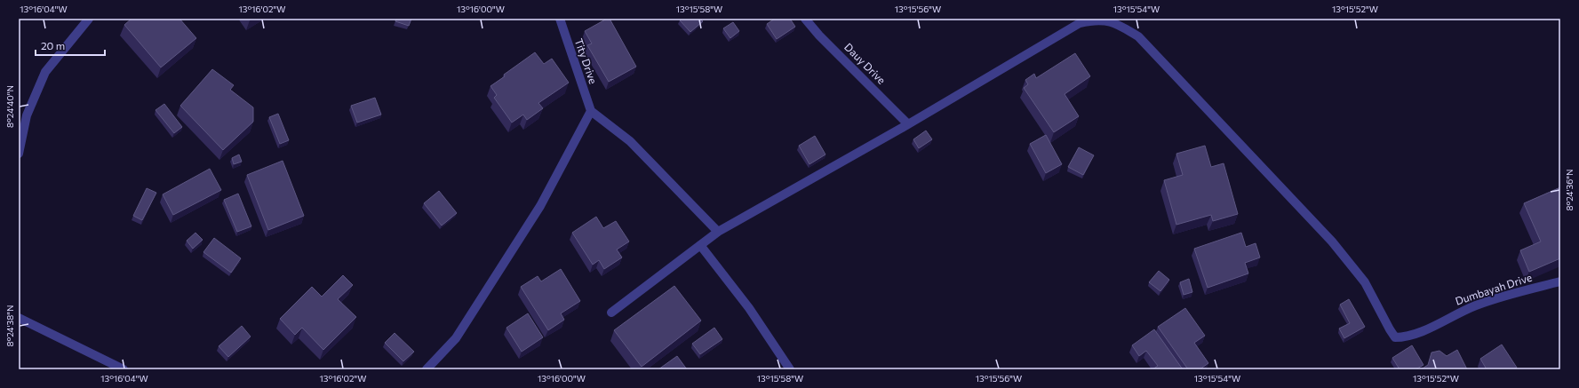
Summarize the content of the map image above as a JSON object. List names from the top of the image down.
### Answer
{
  "streets": {
    "street": ["Tity Drive", "Dauy Drive", "Dumbayah Drive"]
  },
  "crossings": [
    ["Dauy Drive", "Dumbayah Drive"]
  ],
  "scale_bar": "20 m",
  "coordinates": [
    "13°16'04\"W",
    "13°16'02\"W",
    "13°16'00\"W",
    "13°15'58\"W",
    "13°15'56\"W",
    "13°15'54\"W",
    "13°15'52\"W",
    "8°24'40\"N",
    "8°24'36\"N",
    "8°24'38\"N"
  ]
}
